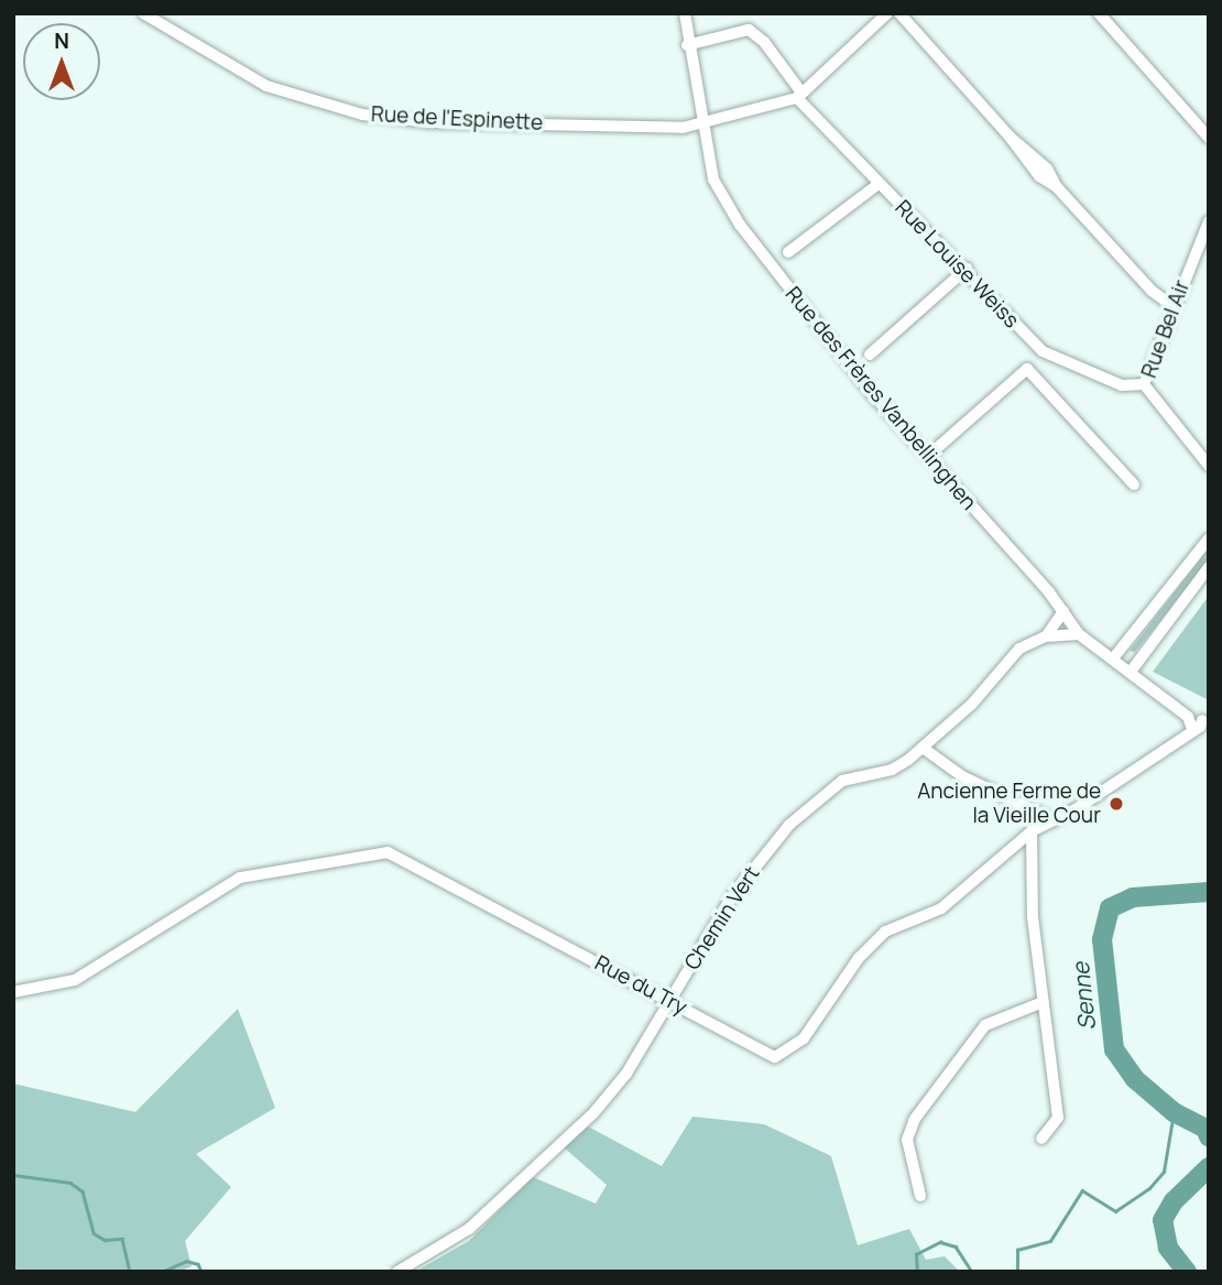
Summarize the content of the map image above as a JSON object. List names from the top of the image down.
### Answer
{
  "streets": {
    "street": [
      "Rue de l'Espinette",
      "Rue Louise Weiss",
      "Rue Bel Air",
      "Rue des Frères Vanbellinghen",
      "Chemin Vert",
      "Rue du Try"
    ]
  },
  "crossings": [
    ["Rue de l'Espinette", "Rue Louise Weiss"],
    ["Rue de l'Espinette", "Rue des Frères Vanbellinghen"],
    ["Rue Louise Weiss", "Rue Bel Air"],
    ["Rue Louise Weiss", "Rue des Frères Vanbellinghen"],
    ["Rue des Frères Vanbellinghen", "Chemin Vert"],
    ["Rue des Frères Vanbellinghen", "Rue du Try"],
    ["Chemin Vert", "Rue du Try"]
  ],
  "water": ["Senne"],
  "places": ["Ancienne Ferme de la Vieille Cour"],
  "north": "top"
}
